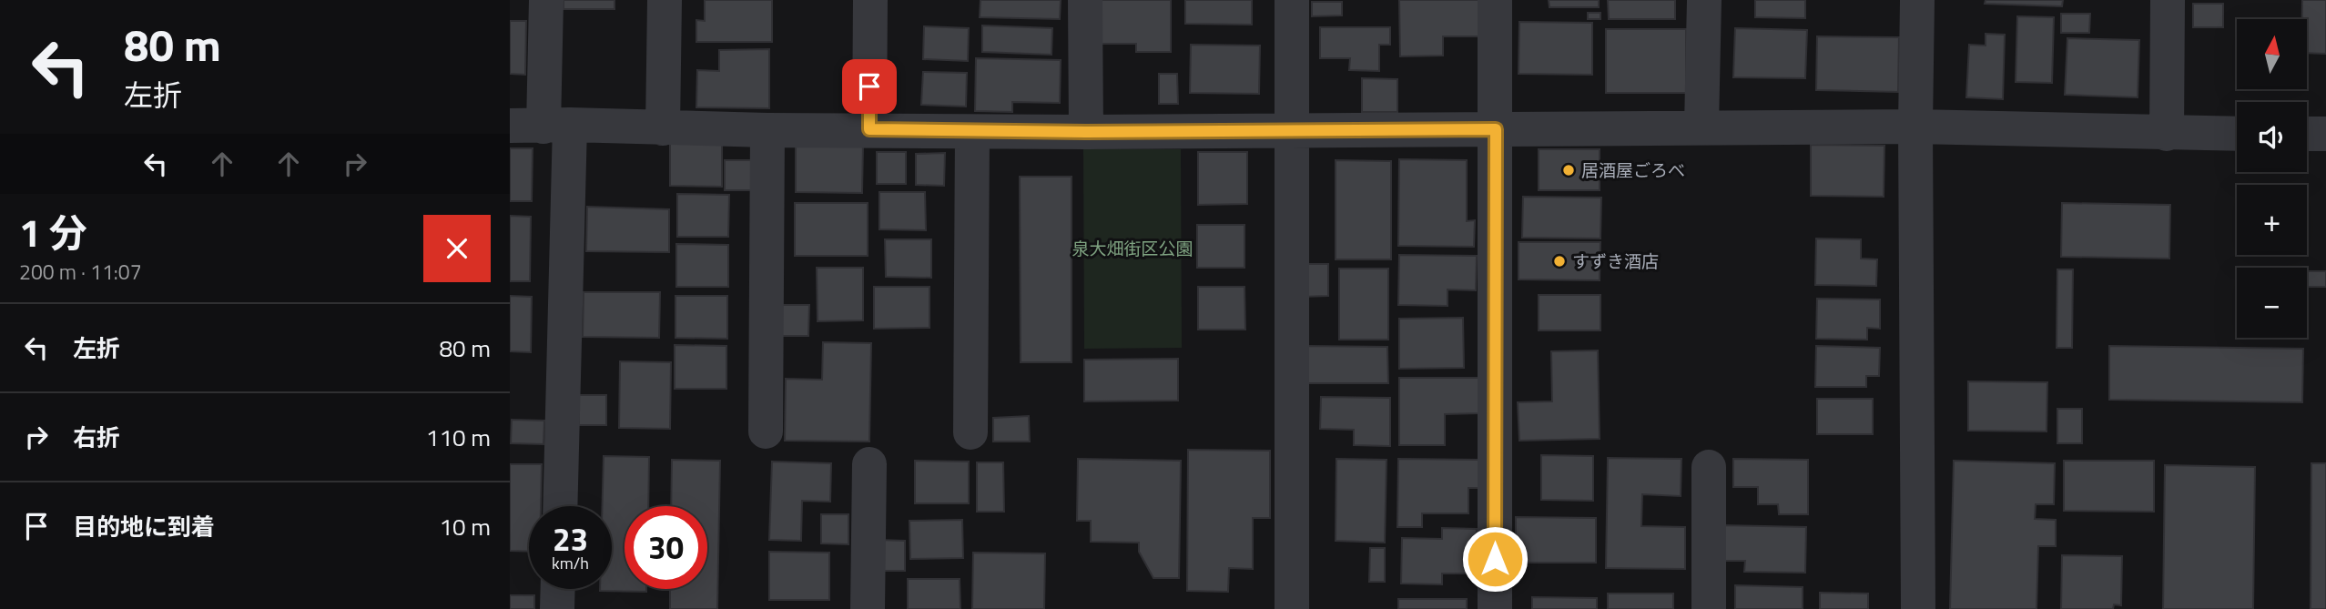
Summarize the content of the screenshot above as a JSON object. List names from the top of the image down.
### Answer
{
  "parks": ["泉大畑街区公園"],
  "places": ["居酒屋ごろべ", "すずき酒店"],
  "north": "top",
  "page": {
    "turn": ["80 m", "左折"],
    "map_buttons": ["+", "−"],
    "heading": ["1 分", "200 m · 11:07"],
    "list": [
      {
        "name": "左折",
        "value": "80 m"
      },
      {
        "name": "右折",
        "value": "110 m"
      },
      {
        "name": "目的地に到着",
        "value": "10 m"
      }
    ],
    "speed": "23 km/h",
    "limit": "30"
  }
}
